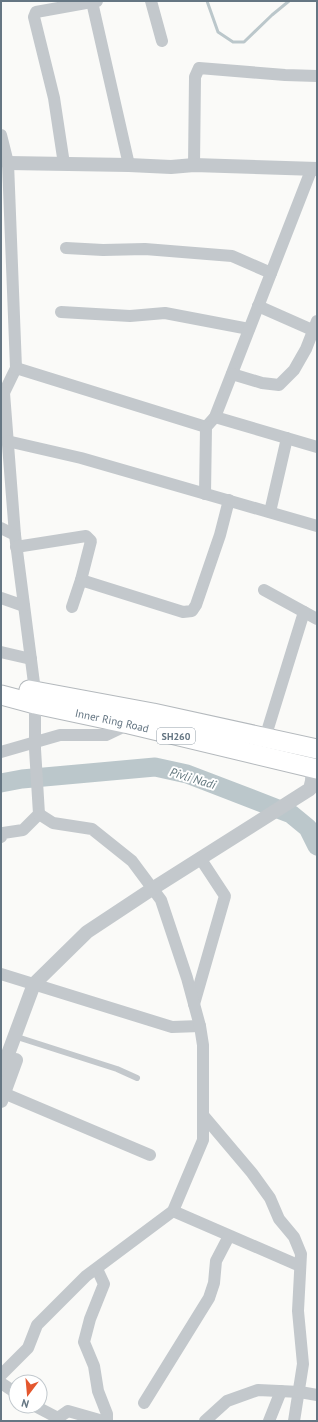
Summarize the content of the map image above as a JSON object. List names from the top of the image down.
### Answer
{
  "streets": {
    "highway": ["Inner Ring Road", "SH260"]
  },
  "water": ["Pivli Nadi"],
  "north": "bottom"
}
